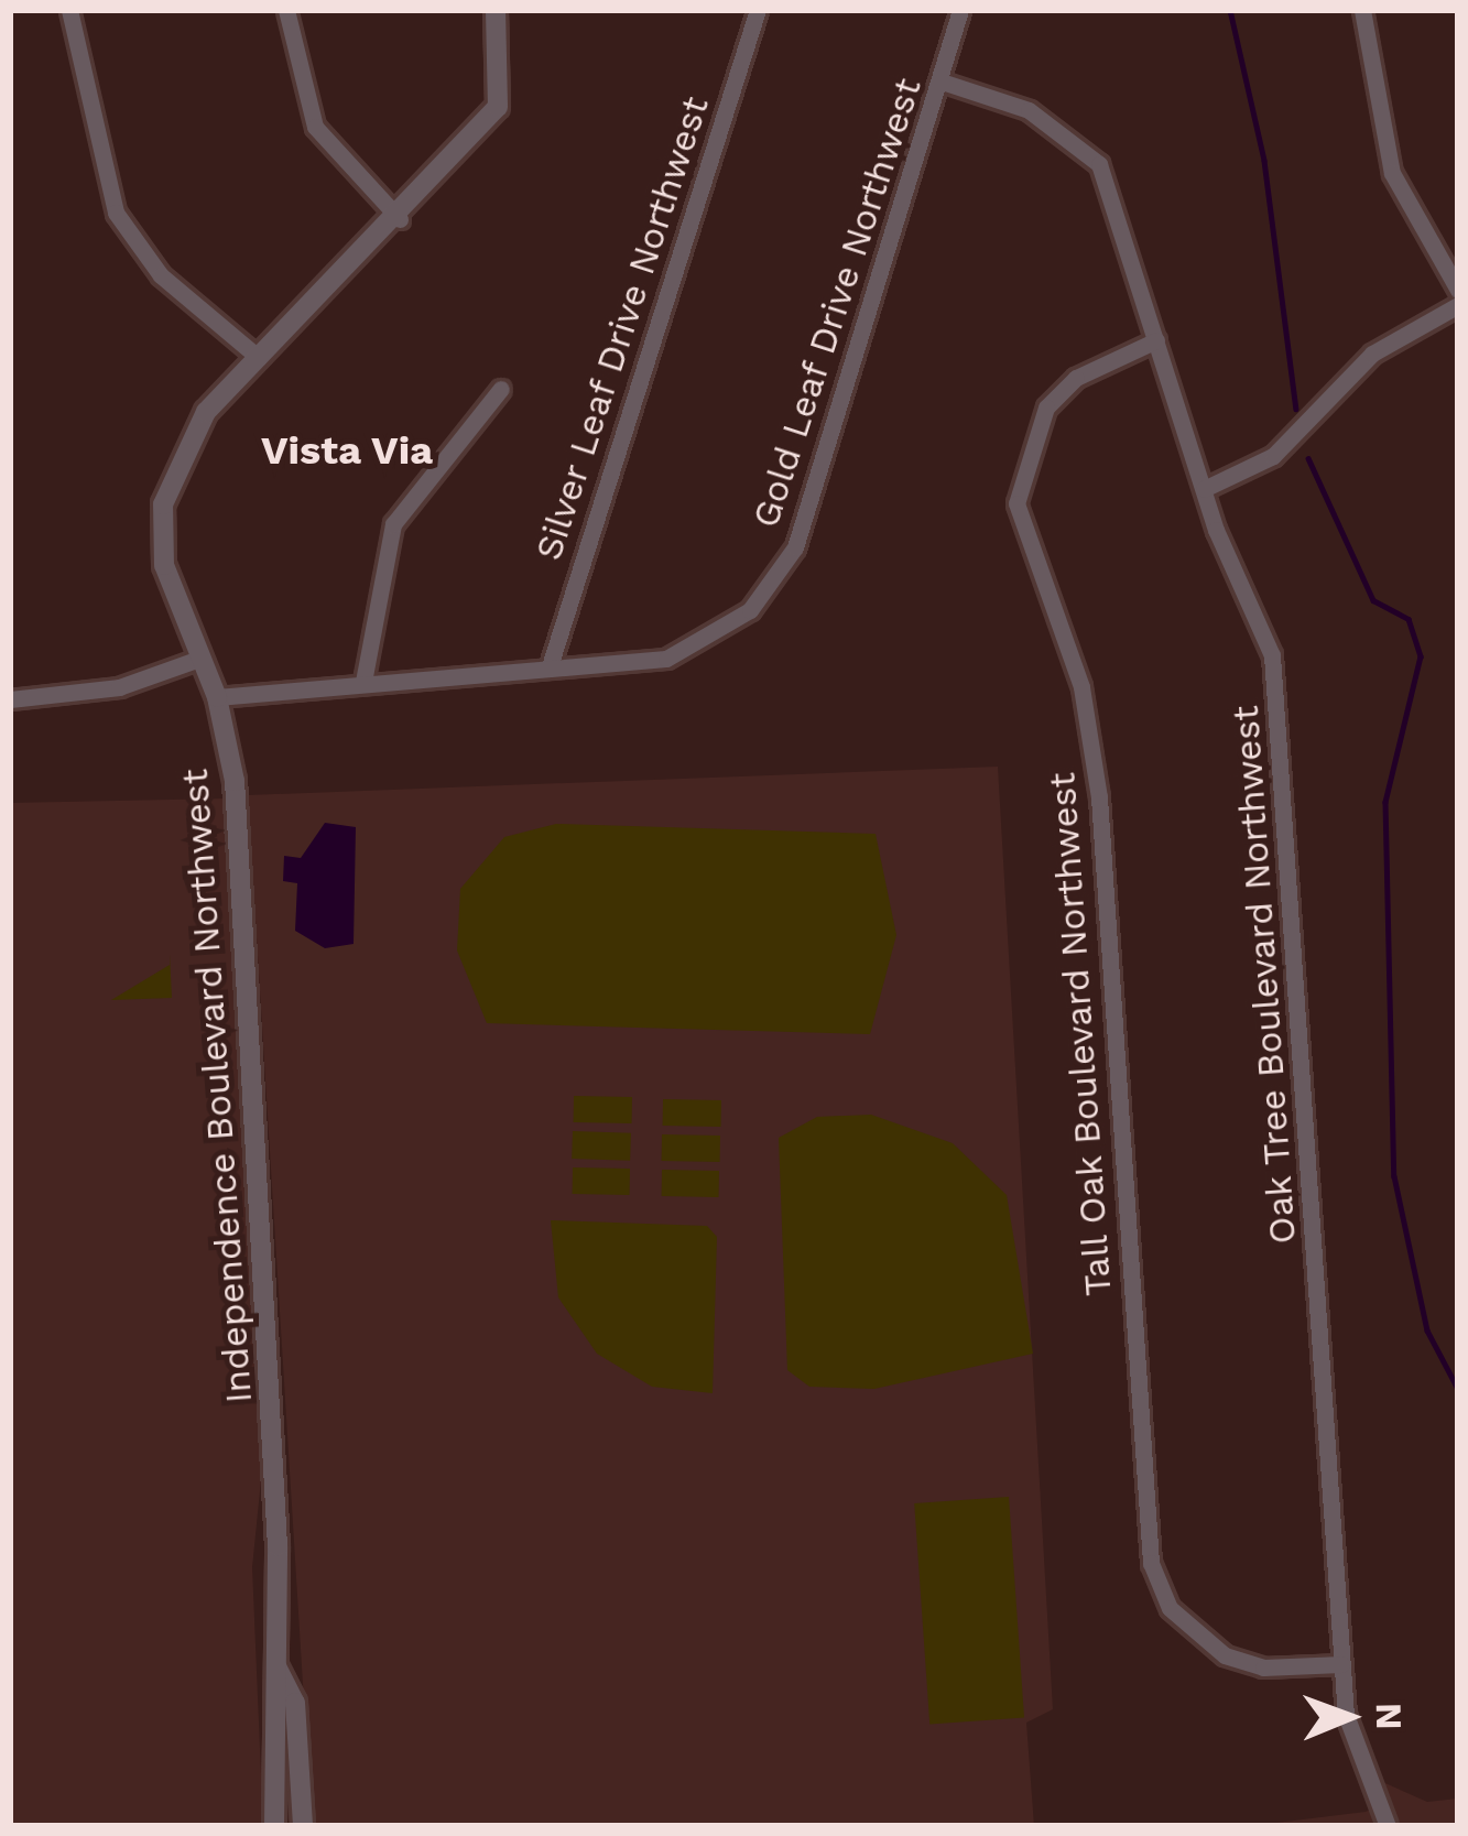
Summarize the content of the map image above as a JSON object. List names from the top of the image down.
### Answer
{
  "streets": {
    "street": [
      "Gold Leaf Drive Northwest",
      "Silver Leaf Drive Northwest",
      "Oak Tree Boulevard Northwest",
      "Tall Oak Boulevard Northwest",
      "Independence Boulevard Northwest"
    ]
  },
  "crossings": [
    ["Gold Leaf Drive Northwest", "Silver Leaf Drive Northwest"],
    ["Gold Leaf Drive Northwest", "Oak Tree Boulevard Northwest"],
    ["Gold Leaf Drive Northwest", "Independence Boulevard Northwest"],
    ["Oak Tree Boulevard Northwest", "Tall Oak Boulevard Northwest"]
  ],
  "districts": ["Vista Via"],
  "north": "right"
}
